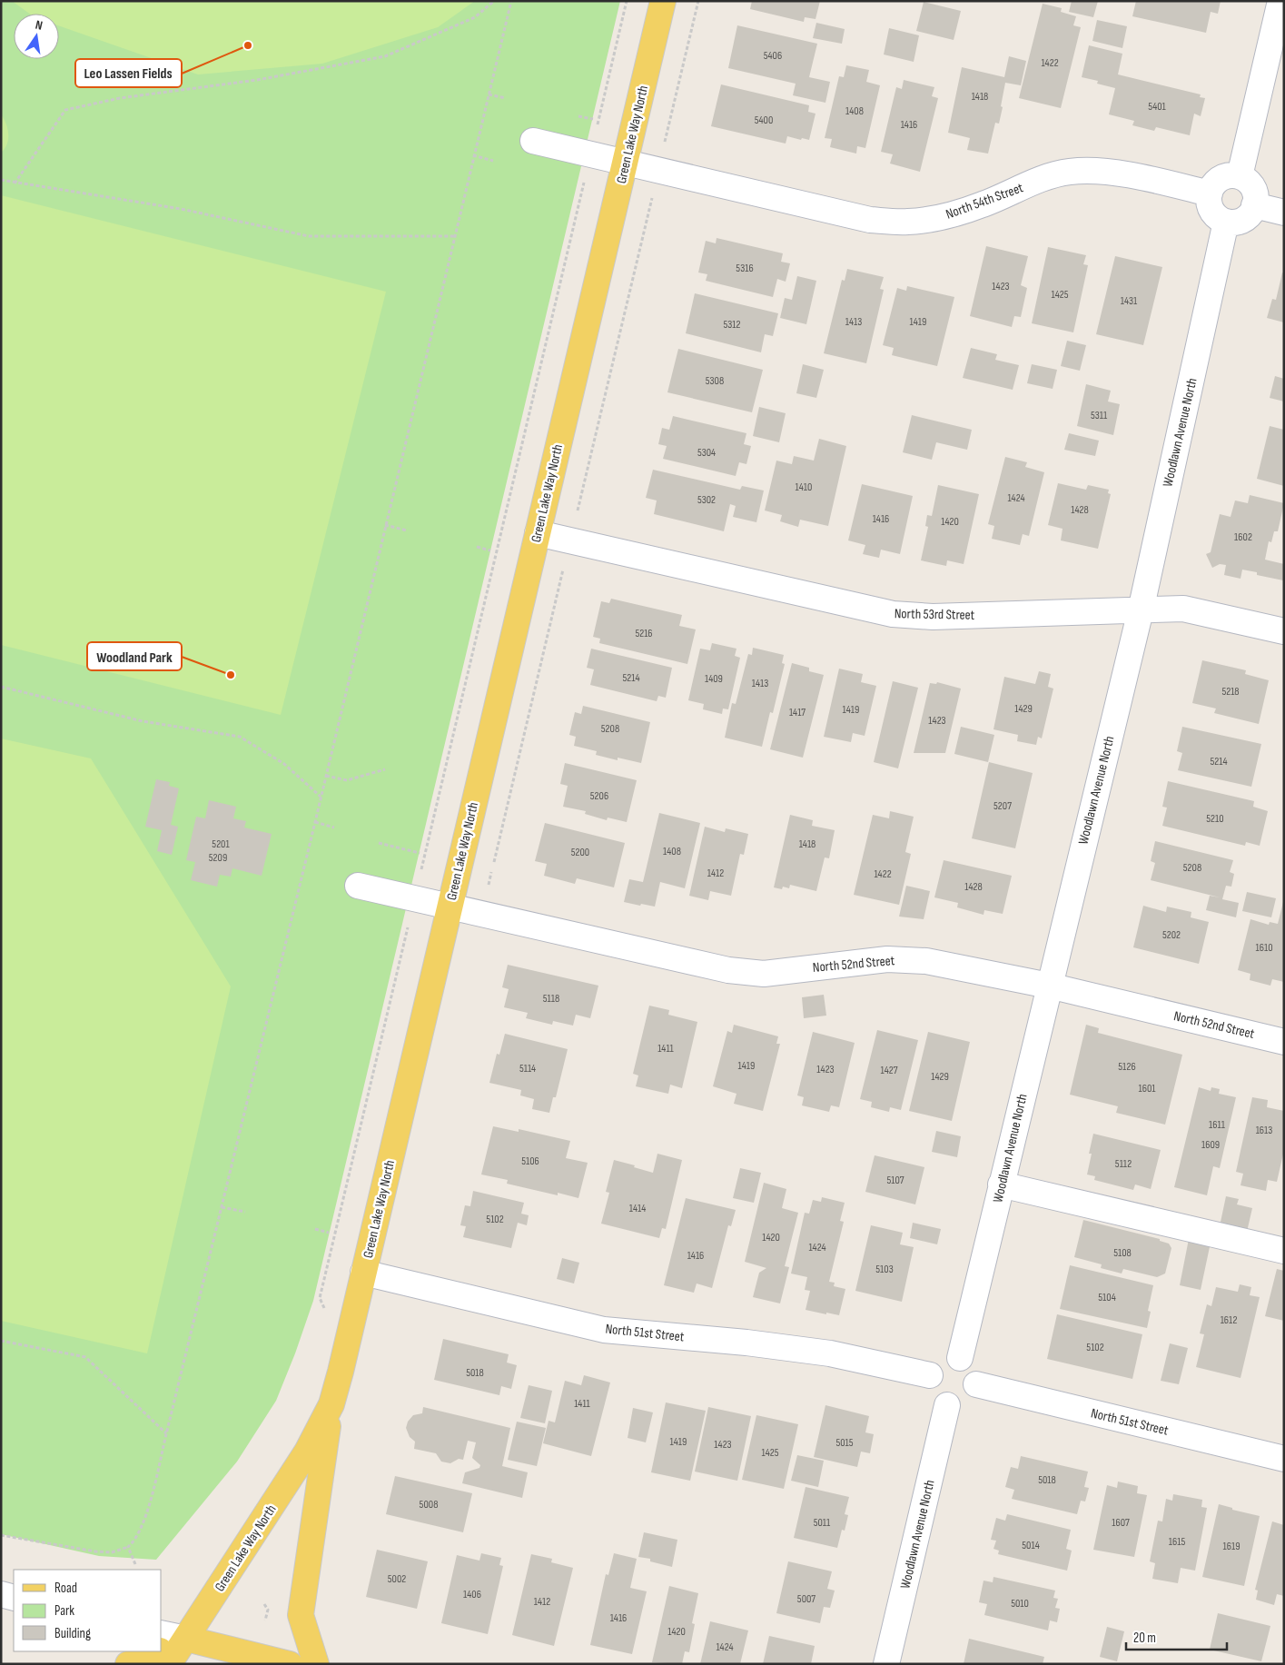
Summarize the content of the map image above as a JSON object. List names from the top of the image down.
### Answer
{
  "streets": {
    "main road": ["Green Lake Way North"],
    "street": [
      "North 54th Street",
      "Woodlawn Avenue North",
      "North 53rd Street",
      "North 52nd Street",
      "North 51st Street"
    ]
  },
  "crossings": [
    ["Green Lake Way North", "North 54th Street"],
    ["Green Lake Way North", "North 53rd Street"],
    ["Green Lake Way North", "North 52nd Street"],
    ["Green Lake Way North", "North 51st Street"],
    ["North 54th Street", "Woodlawn Avenue North"],
    ["Woodlawn Avenue North", "North 53rd Street"],
    ["Woodlawn Avenue North", "North 52nd Street"],
    ["Woodlawn Avenue North", "North 51st Street"]
  ],
  "places": ["Leo Lassen Fields", "Woodland Park"],
  "house_numbers": [
    "5406",
    "1422",
    "1418",
    "5401",
    "1408",
    "5400",
    "1416",
    "5316",
    "1423",
    "1425",
    "1431",
    "1413",
    "1419",
    "5312",
    "5308",
    "5311",
    "5304",
    "1410",
    "1424",
    "5302",
    "1428",
    "1416",
    "1420",
    "1602",
    "5216",
    "5214",
    "1409",
    "1413",
    "5218",
    "1429",
    "1419",
    "1417",
    "1423",
    "5208",
    "5214",
    "5206",
    "5207",
    "5210",
    "5201",
    "1418",
    "1408",
    "5200",
    "5209",
    "5208",
    "1412",
    "1422",
    "1428",
    "5202",
    "1610",
    "5118",
    "1411",
    "1419",
    "5126",
    "5114",
    "1423",
    "1427",
    "1429",
    "1601",
    "1611",
    "1613",
    "1609",
    "5106",
    "5112",
    "5107",
    "1414",
    "5102",
    "1420",
    "1424",
    "5108",
    "1416",
    "5103",
    "5104",
    "1612",
    "5102",
    "5018",
    "1411",
    "1419",
    "5015",
    "1423",
    "1425",
    "5018",
    "5008",
    "5011",
    "1607",
    "1615",
    "5014",
    "1619",
    "5002",
    "1406",
    "5007",
    "1412",
    "5010",
    "1416",
    "1420",
    "1424"
  ],
  "legend": ["Road", "Park", "Building"],
  "scale_bar": "20 m",
  "north": "top"
}
